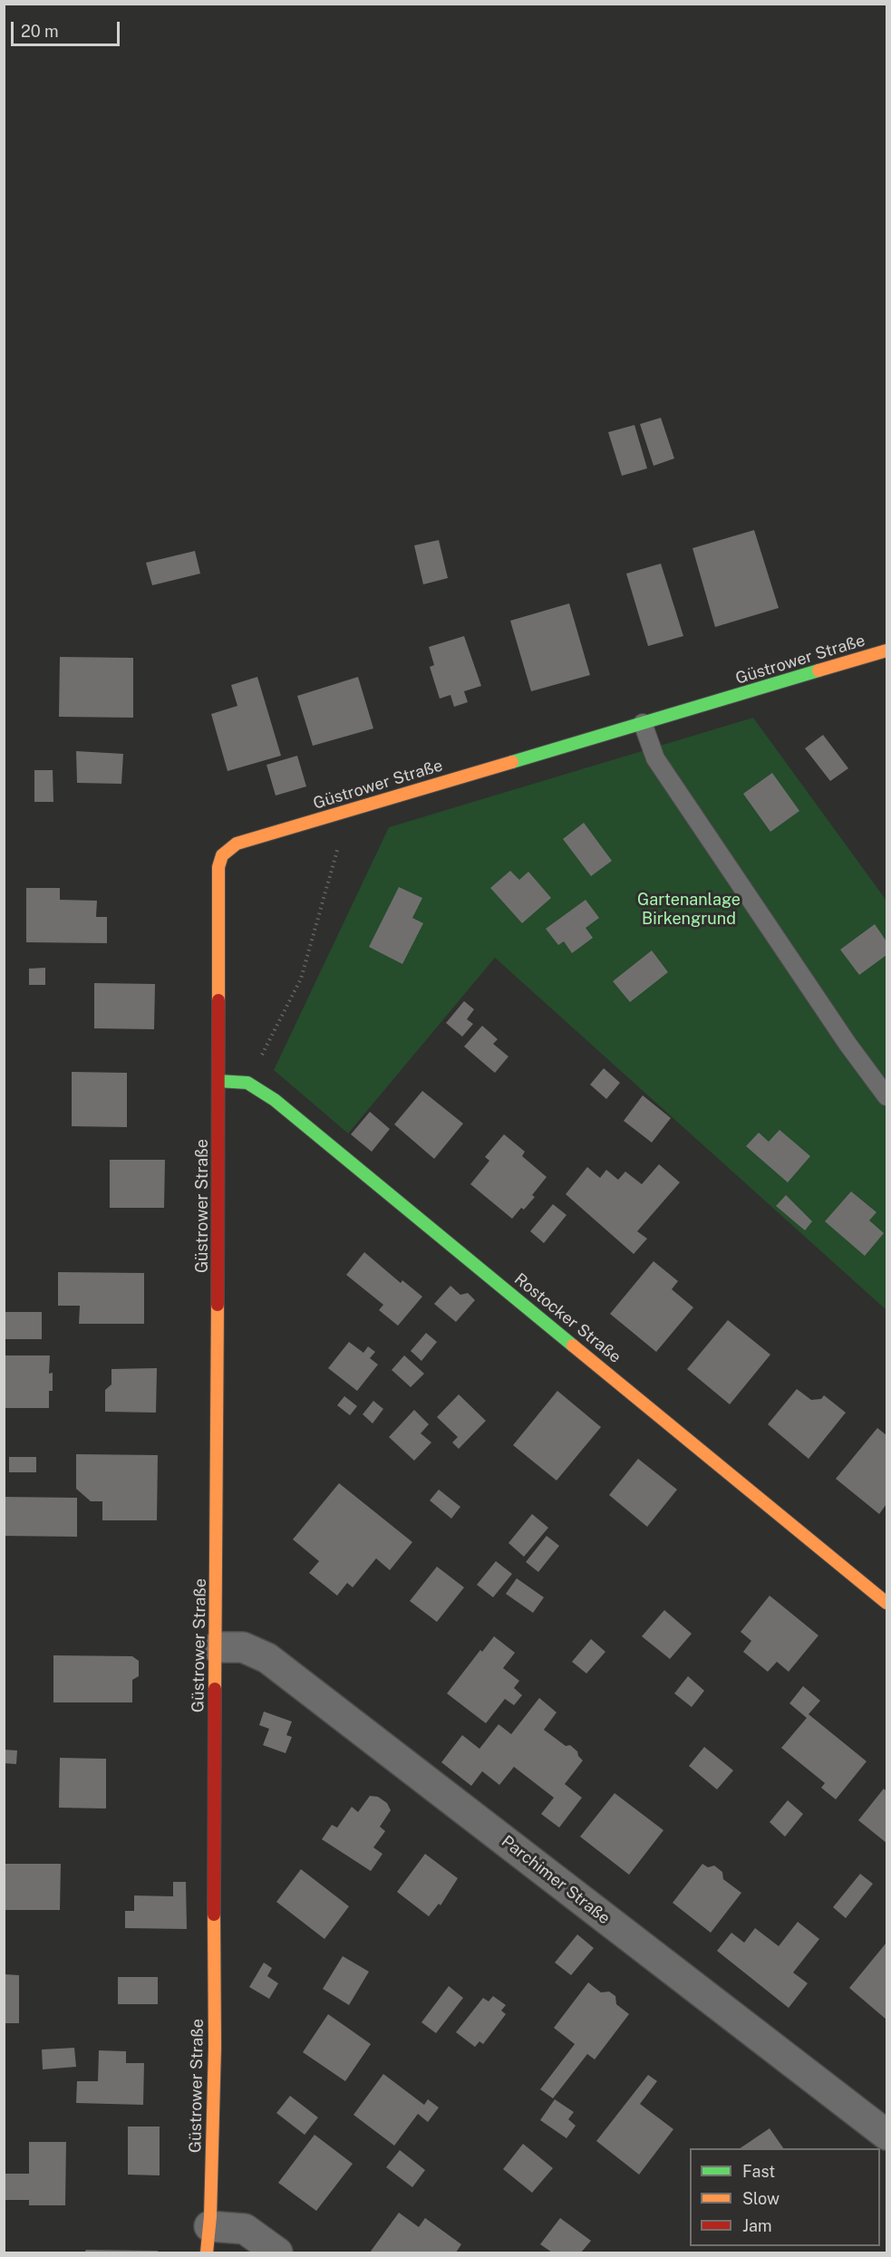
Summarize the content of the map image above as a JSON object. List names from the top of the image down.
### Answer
{
  "streets": {
    "street": ["Güstrower Straße", "Rostocker Straße", "Parchimer Straße"]
  },
  "crossings": [
    ["Güstrower Straße", "Rostocker Straße"],
    ["Güstrower Straße", "Parchimer Straße"]
  ],
  "parks": ["Gartenanlage Birkengrund"],
  "legend": ["Fast", "Slow", "Jam"],
  "scale_bar": "20 m"
}
